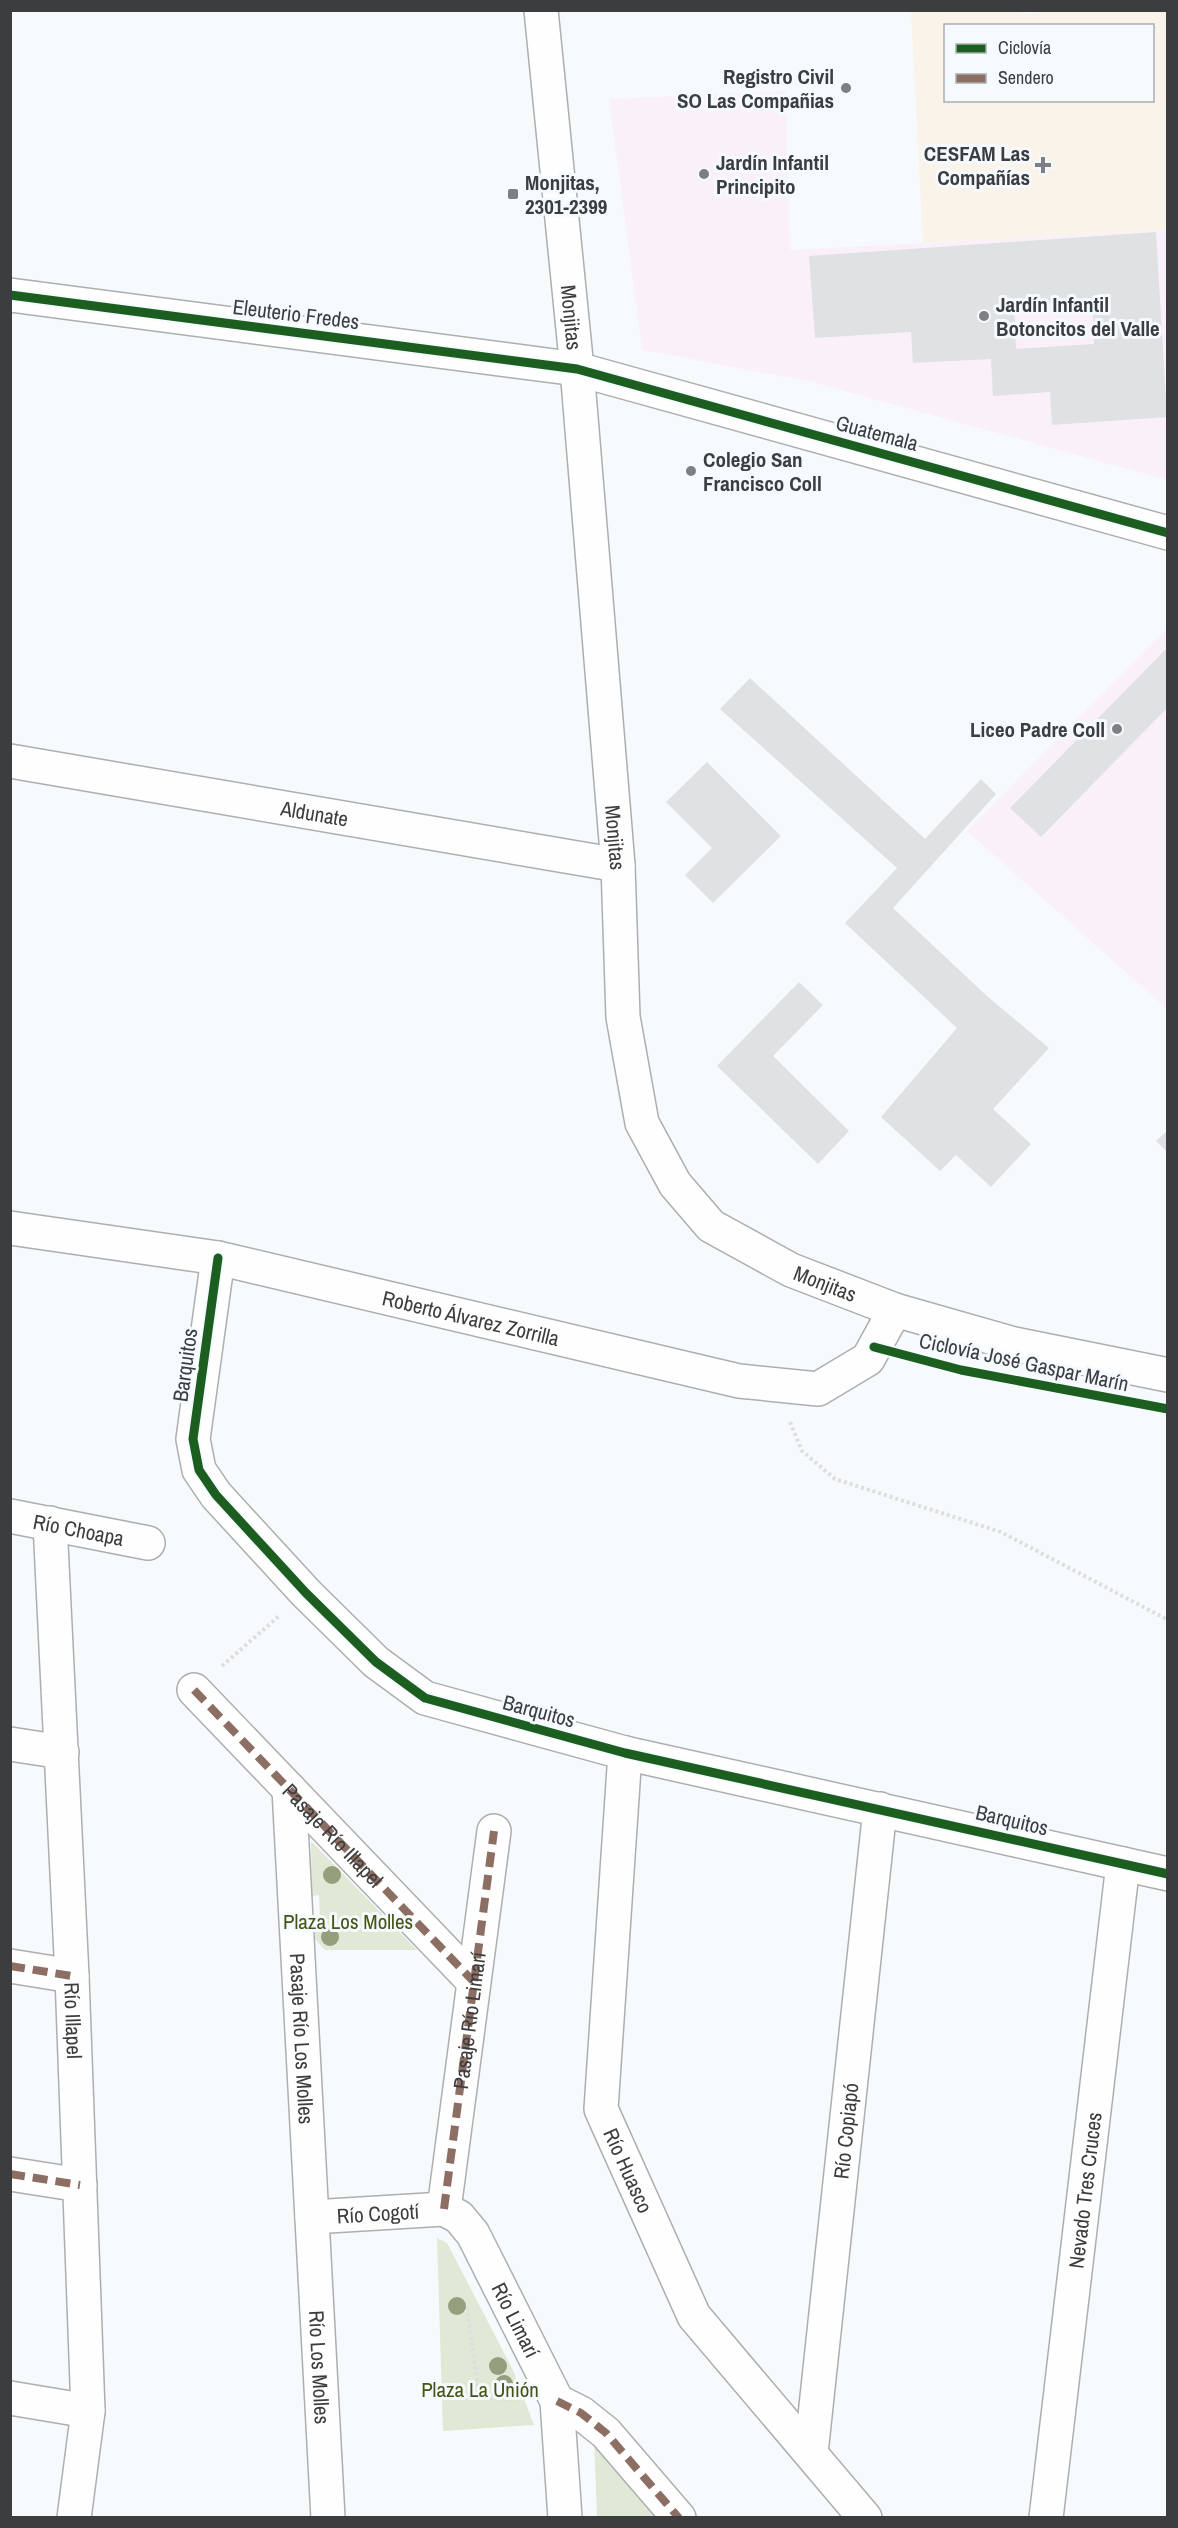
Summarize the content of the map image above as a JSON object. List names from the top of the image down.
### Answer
{
  "streets": {
    "street": [
      "Eleuterio Fredes",
      "Monjitas",
      "Guatemala",
      "Aldunate",
      "Roberto Álvarez Zorrilla",
      "Barquitos",
      "Río Choapa",
      "Pasaje Río Illapel",
      "Río Illapel",
      "Pasaje Río Limarí",
      "Pasaje Río Los Molles",
      "Río Copiapó",
      "Río Huasco",
      "Nevado Tres Cruces",
      "Río Cogotí",
      "Río Limarí",
      "Río Los Molles"
    ],
    "cycle path": ["Ciclovía José Gaspar Marín"]
  },
  "crossings": [
    ["Eleuterio Fredes", "Monjitas"],
    ["Eleuterio Fredes", "Guatemala"],
    ["Monjitas", "Guatemala"],
    ["Monjitas", "Aldunate"],
    ["Monjitas", "Roberto Álvarez Zorrilla"],
    ["Roberto Álvarez Zorrilla", "Barquitos"],
    ["Barquitos", "Río Copiapó"],
    ["Barquitos", "Río Huasco"],
    ["Barquitos", "Nevado Tres Cruces"],
    ["Río Choapa", "Río Illapel"],
    ["Pasaje Río Illapel", "Pasaje Río Limarí"],
    ["Pasaje Río Illapel", "Pasaje Río Los Molles"],
    ["Pasaje Río Limarí", "Río Cogotí"],
    ["Pasaje Río Limarí", "Río Limarí"],
    ["Pasaje Río Los Molles", "Río Cogotí"],
    ["Pasaje Río Los Molles", "Río Los Molles"],
    ["Río Copiapó", "Río Huasco"],
    ["Río Cogotí", "Río Limarí"],
    ["Río Cogotí", "Río Los Molles"]
  ],
  "parks": ["Plaza Los Molles", "Plaza La Unión"],
  "places": {
    "other": [
      "Registro Civil SO Las Compañias",
      "Jardín Infantil Principito",
      "Jardín Infantil Botoncitos del Valle",
      "Colegio San Francisco Coll",
      "Liceo Padre Coll"
    ],
    "health": ["CESFAM Las Compañías"],
    "transit": ["Monjitas, 2301-2399"]
  },
  "legend": ["Ciclovía", "Sendero"]
}
